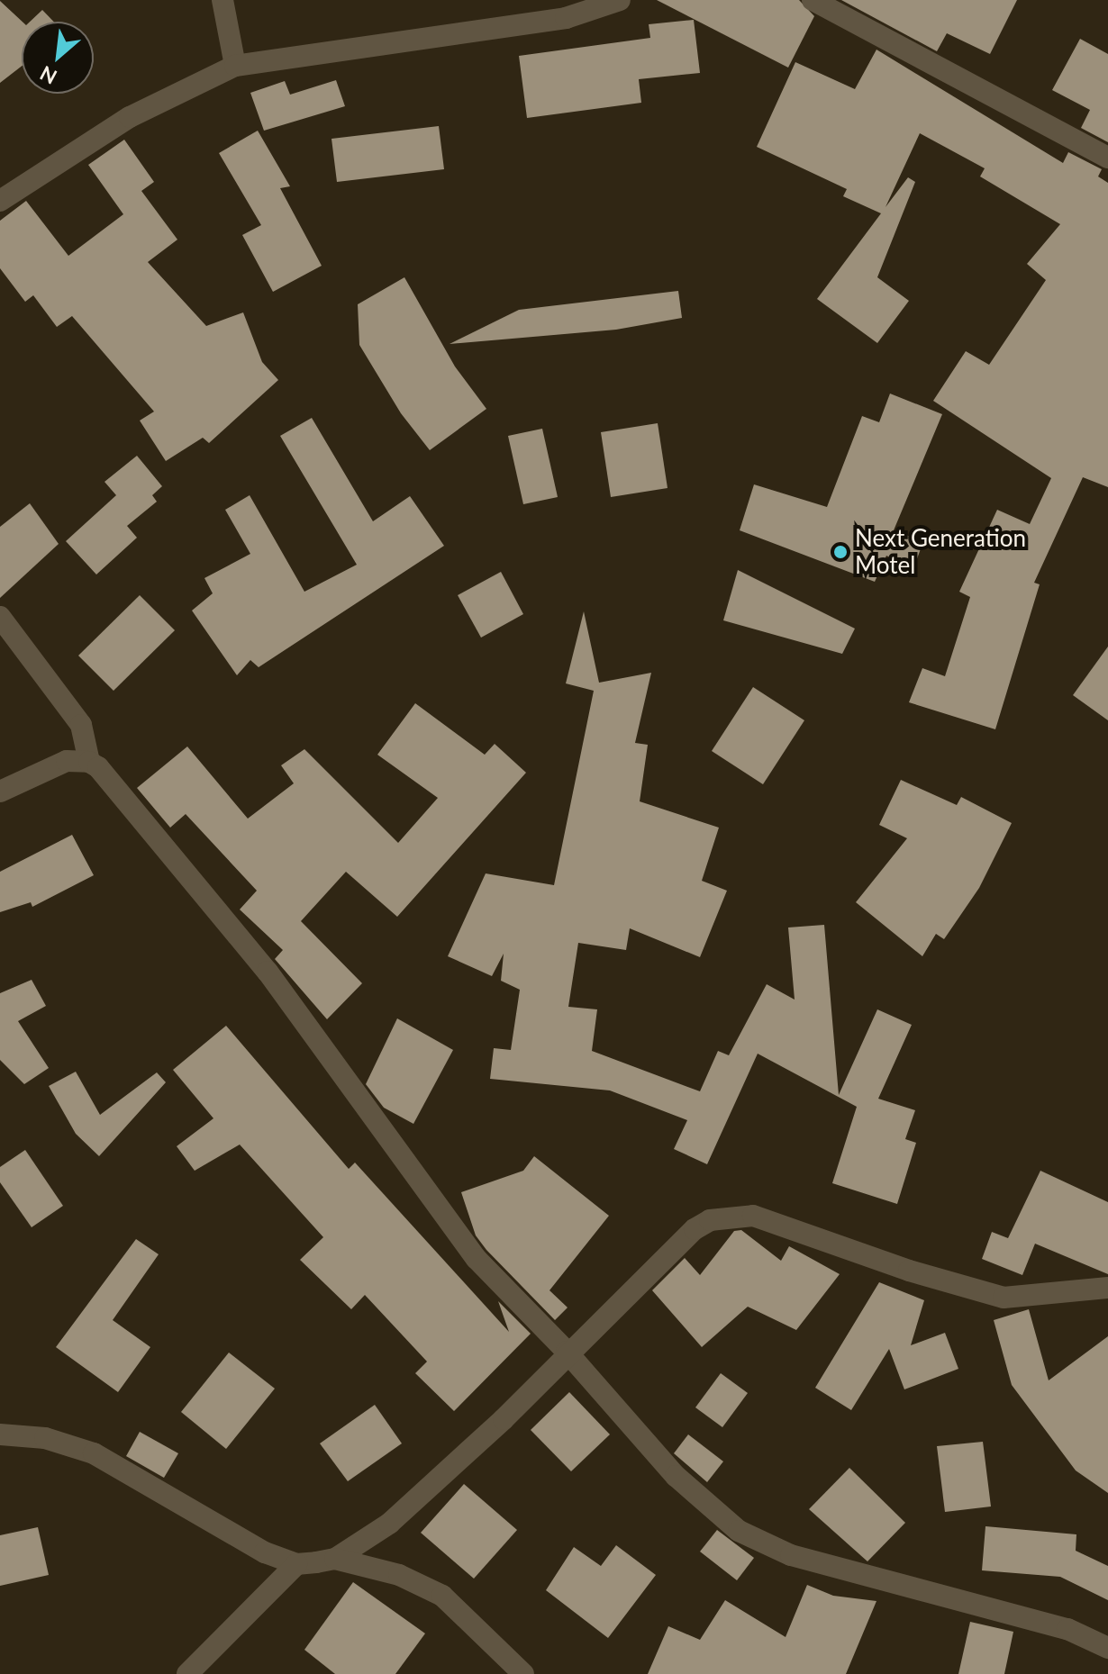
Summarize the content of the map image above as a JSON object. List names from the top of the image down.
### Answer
{
  "places": ["Next Generation Motel"],
  "north": "bottom left"
}
